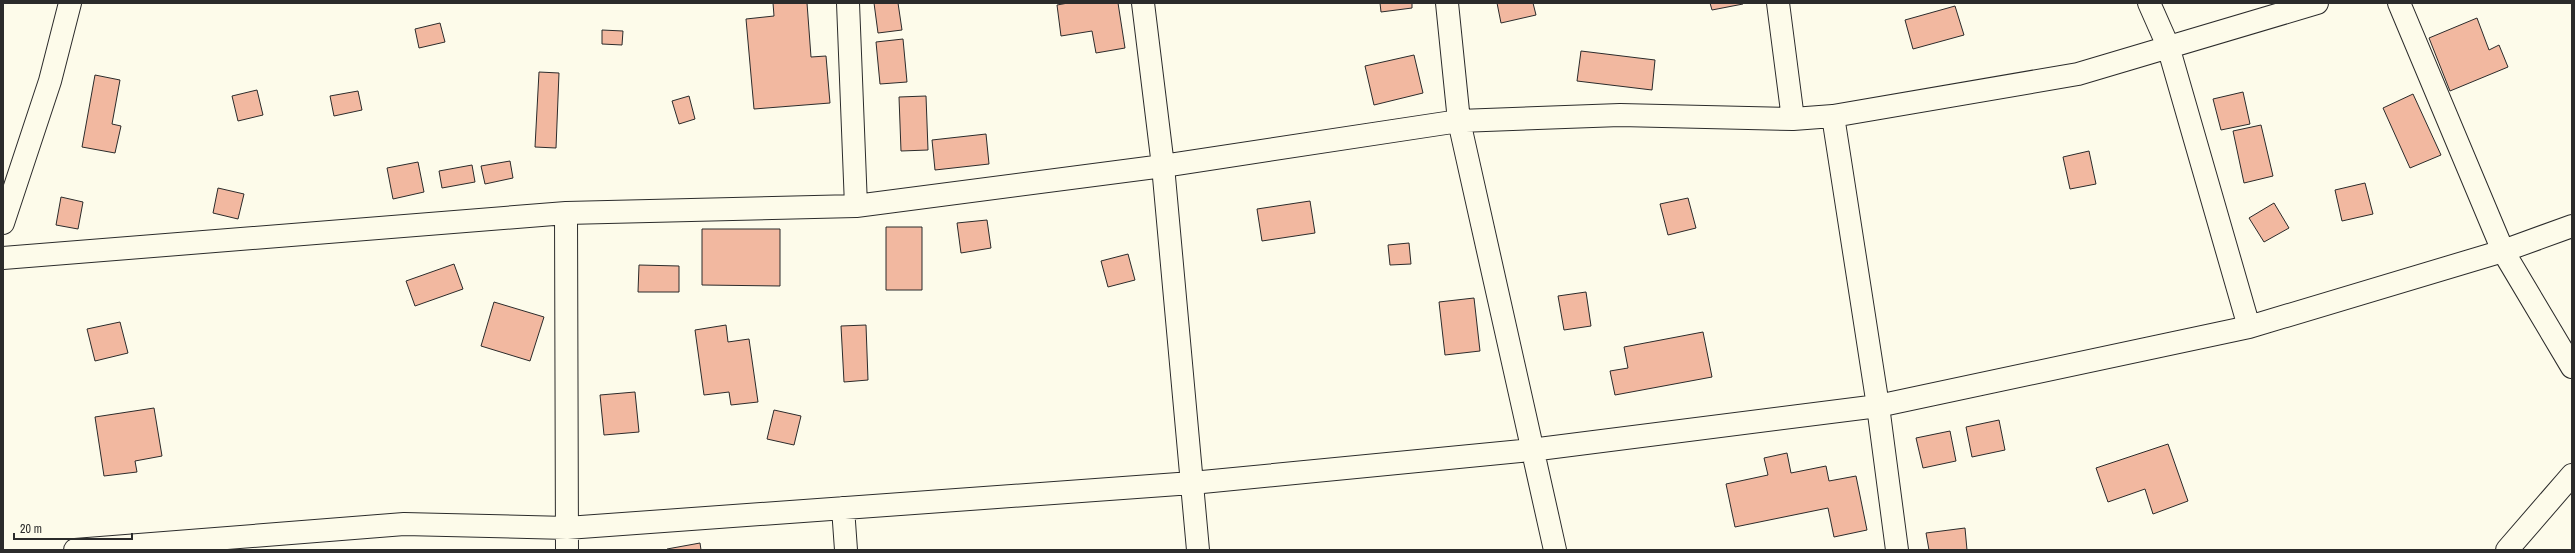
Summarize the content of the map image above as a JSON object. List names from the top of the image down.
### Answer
{
  "scale_bar": "20 m"
}
